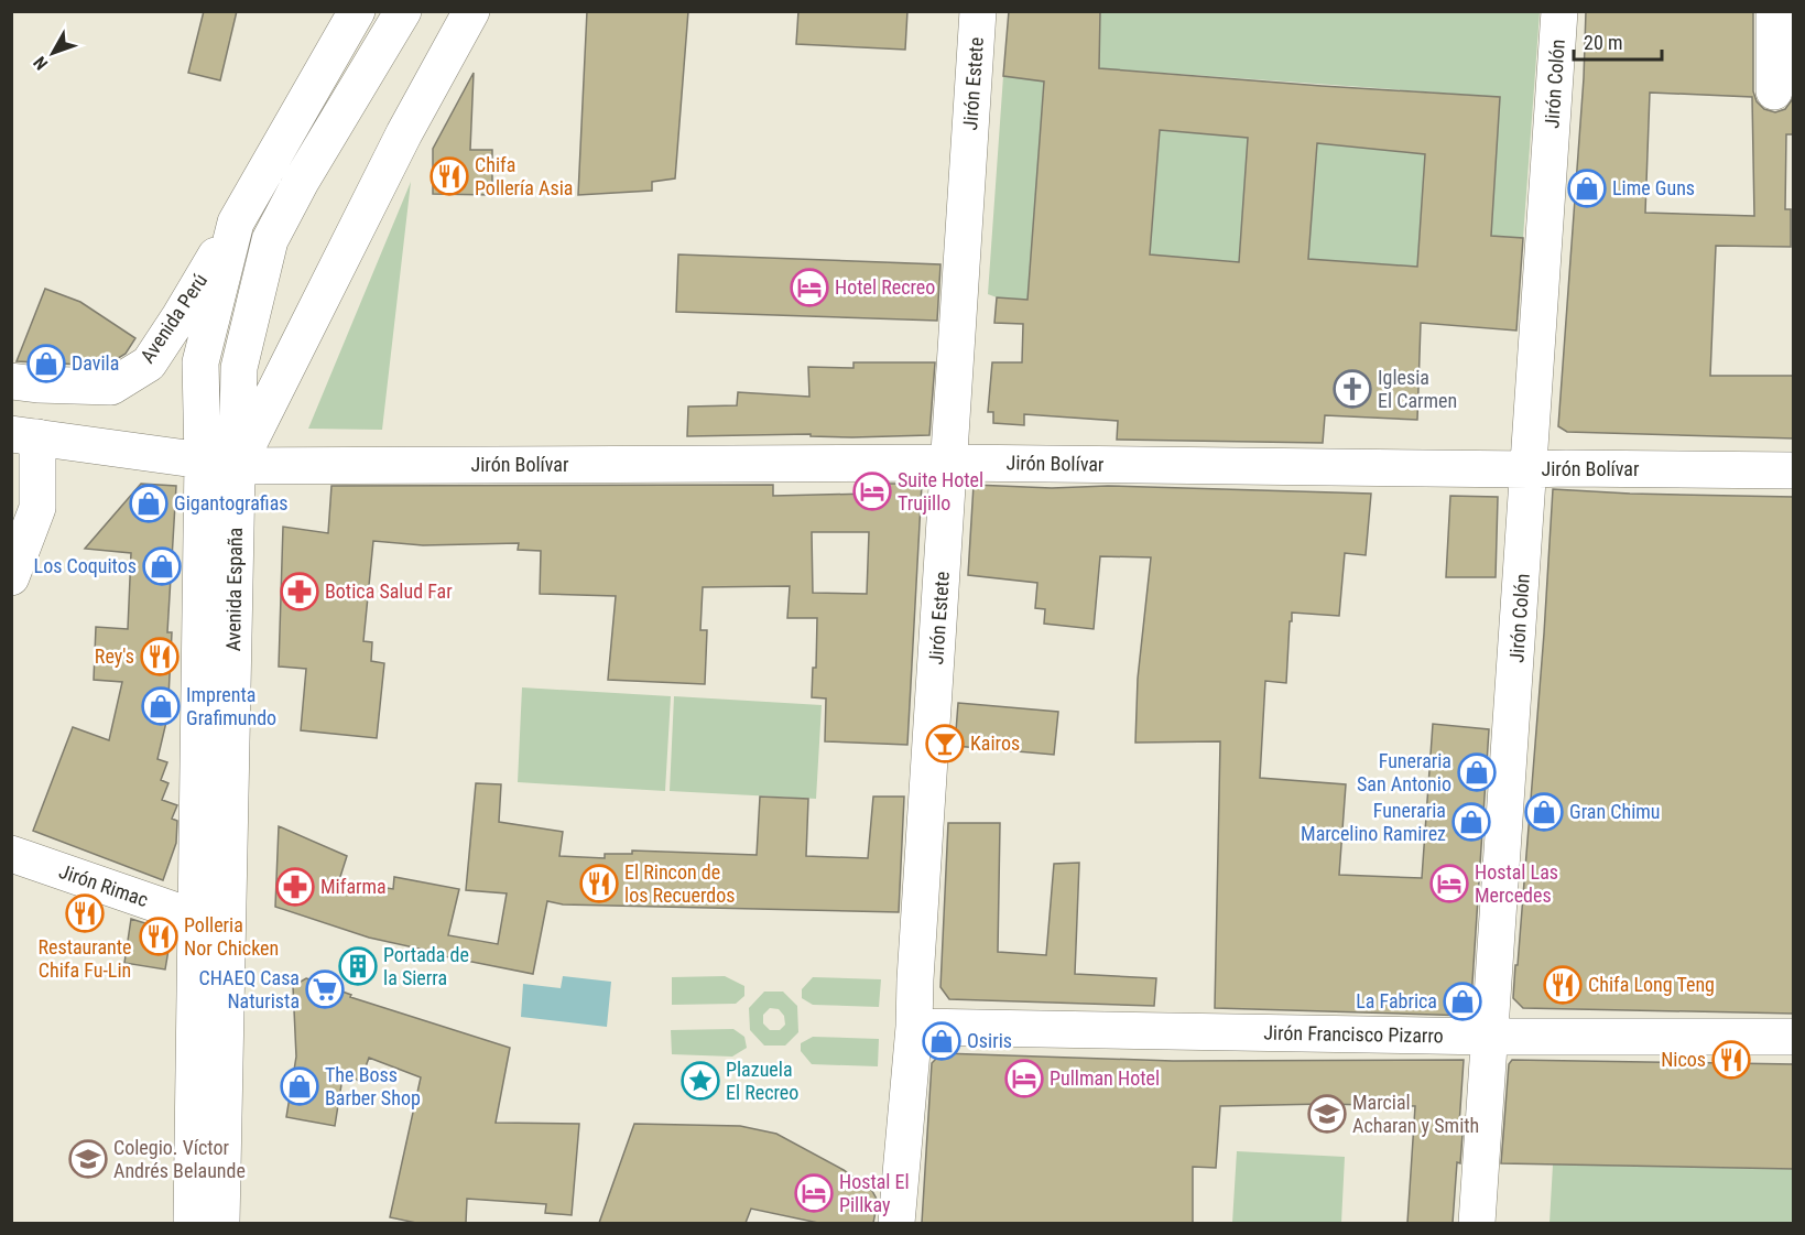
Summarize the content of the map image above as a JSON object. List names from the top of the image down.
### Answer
{
  "streets": {
    "street": [
      "Jirón Estete",
      "Jirón Colón",
      "Avenida Perú",
      "Jirón Bolívar",
      "Avenida España",
      "Jirón Rimac",
      "Jirón Francisco Pizarro"
    ]
  },
  "crossings": [
    ["Jirón Estete", "Jirón Bolívar"],
    ["Jirón Estete", "Jirón Francisco Pizarro"],
    ["Jirón Colón", "Jirón Bolívar"],
    ["Jirón Colón", "Jirón Francisco Pizarro"],
    ["Avenida Perú", "Avenida España"],
    ["Jirón Bolívar", "Avenida España"],
    ["Avenida España", "Jirón Rimac"]
  ],
  "places": {
    "restaurant": [
      "Chifa Pollería Asia",
      "Rey's",
      "El Rincon de los Recuerdos",
      "Restaurante Chifa Fu-Lin",
      "Polleria Nor Chicken",
      "Chifa Long Teng",
      "Nicos"
    ],
    "shop": [
      "Lime Guns",
      "Davila",
      "Gigantografias",
      "Los Coquitos",
      "Imprenta Grafimundo",
      "Funeraria San Antonio",
      "Gran Chimu",
      "Funeraria Marcelino Ramirez",
      "La Fabrica",
      "Osiris",
      "The Boss Barber Shop"
    ],
    "hotel": [
      "Hotel Recreo",
      "Suite Hotel Trujillo",
      "Hostal Las Mercedes",
      "Pullman Hotel",
      "Hostal El Pillkay"
    ],
    "church": ["Iglesia El Carmen"],
    "pharmacy": ["Botica Salud Far", "Mifarma"],
    "bar": ["Kairos"],
    "building": ["Portada de la Sierra"],
    "supermarket": ["CHAEQ Casa Naturista"],
    "place": ["Plazuela El Recreo"],
    "school or university": ["Marcial Acharan y Smith", "Colegio. Víctor Andrés Belaunde"]
  },
  "scale_bar": "20 m",
  "north": "bottom left"
}
